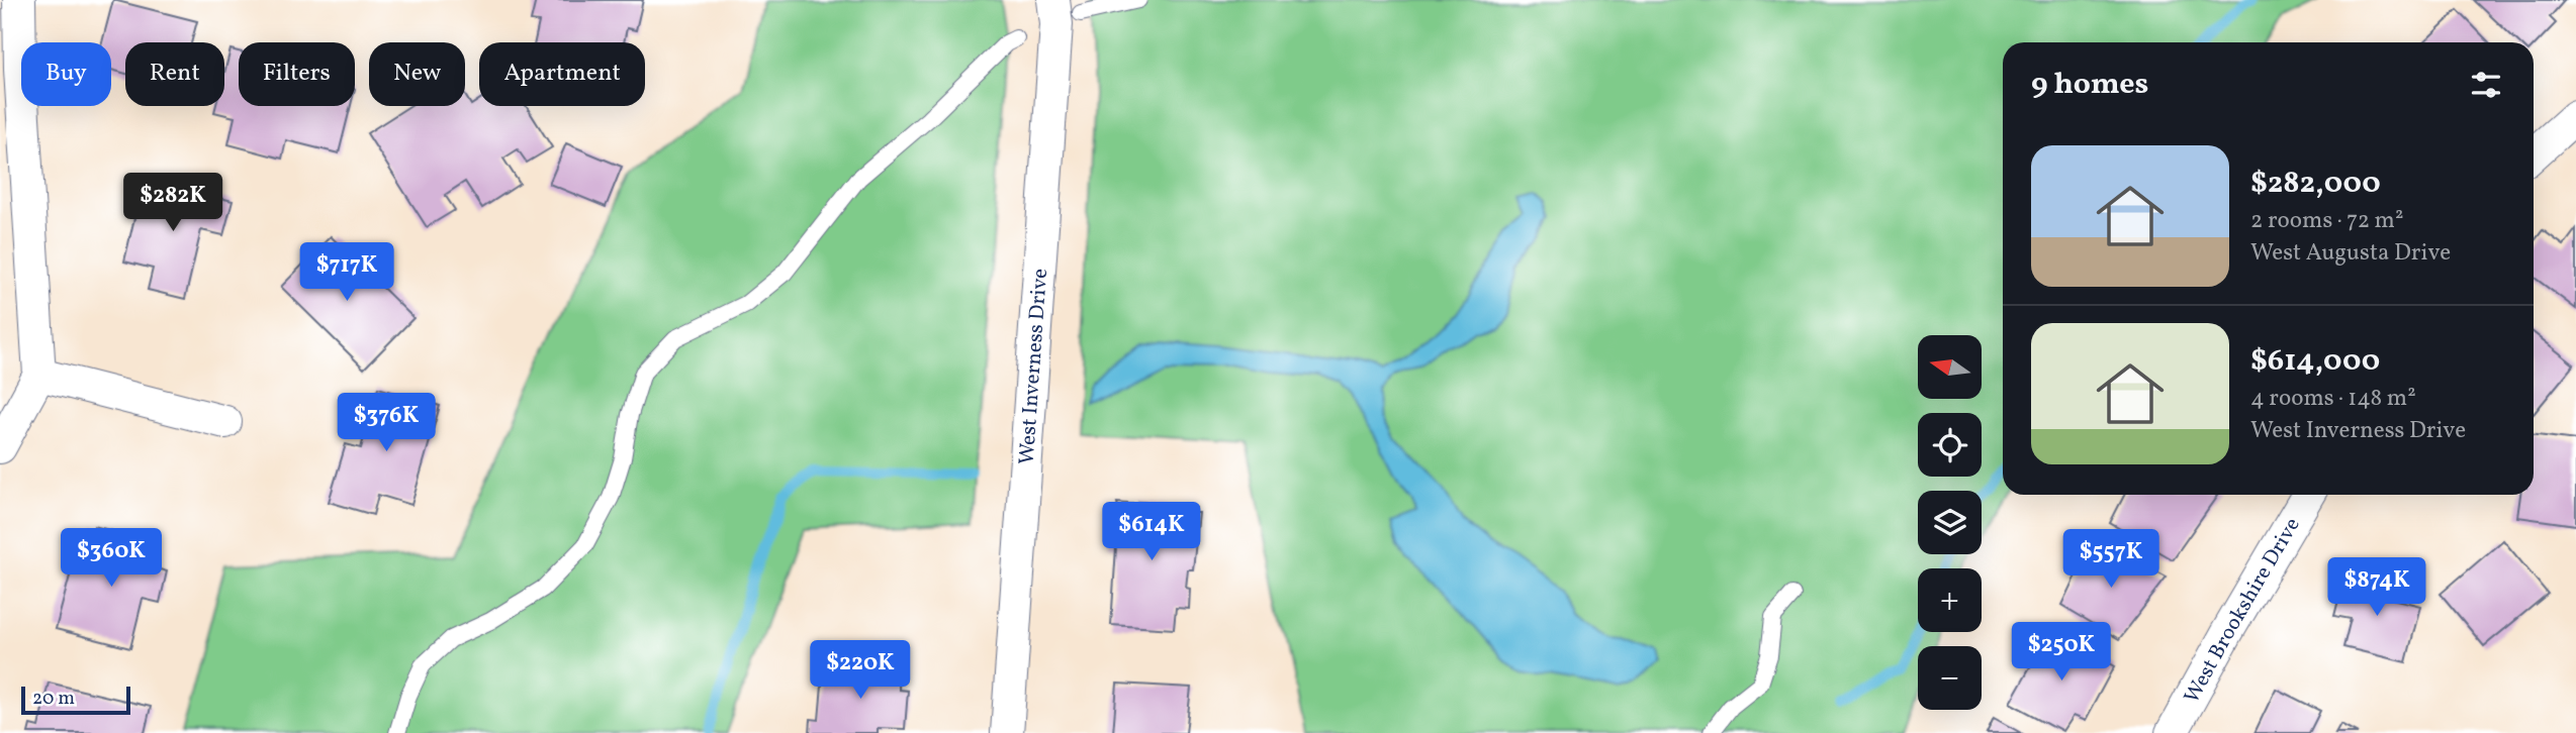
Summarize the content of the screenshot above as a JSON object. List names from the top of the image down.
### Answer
{
  "streets": {
    "street": ["West Inverness Drive", "West Brookshire Drive"]
  },
  "scale_bar": "20 m",
  "north": "left",
  "page": {
    "chip": [
      "Buy",
      "Rent",
      "Filters",
      "New",
      "Apartment"
    ],
    "heading": "9 homes",
    "list": [
      {
        "name": "$282,000",
        "note": "2 rooms · 72 m² · West Augusta Drive"
      },
      {
        "name": "$614,000",
        "note": "4 rooms · 148 m² · West Inverness Drive"
      }
    ],
    "price": [
      "$282K",
      "$717K",
      "$376K",
      "$614K",
      "$360K",
      "$557K",
      "$874K",
      "$250K",
      "$220K"
    ],
    "map_buttons": ["+", "−"],
    "scale": "20 m"
  }
}
